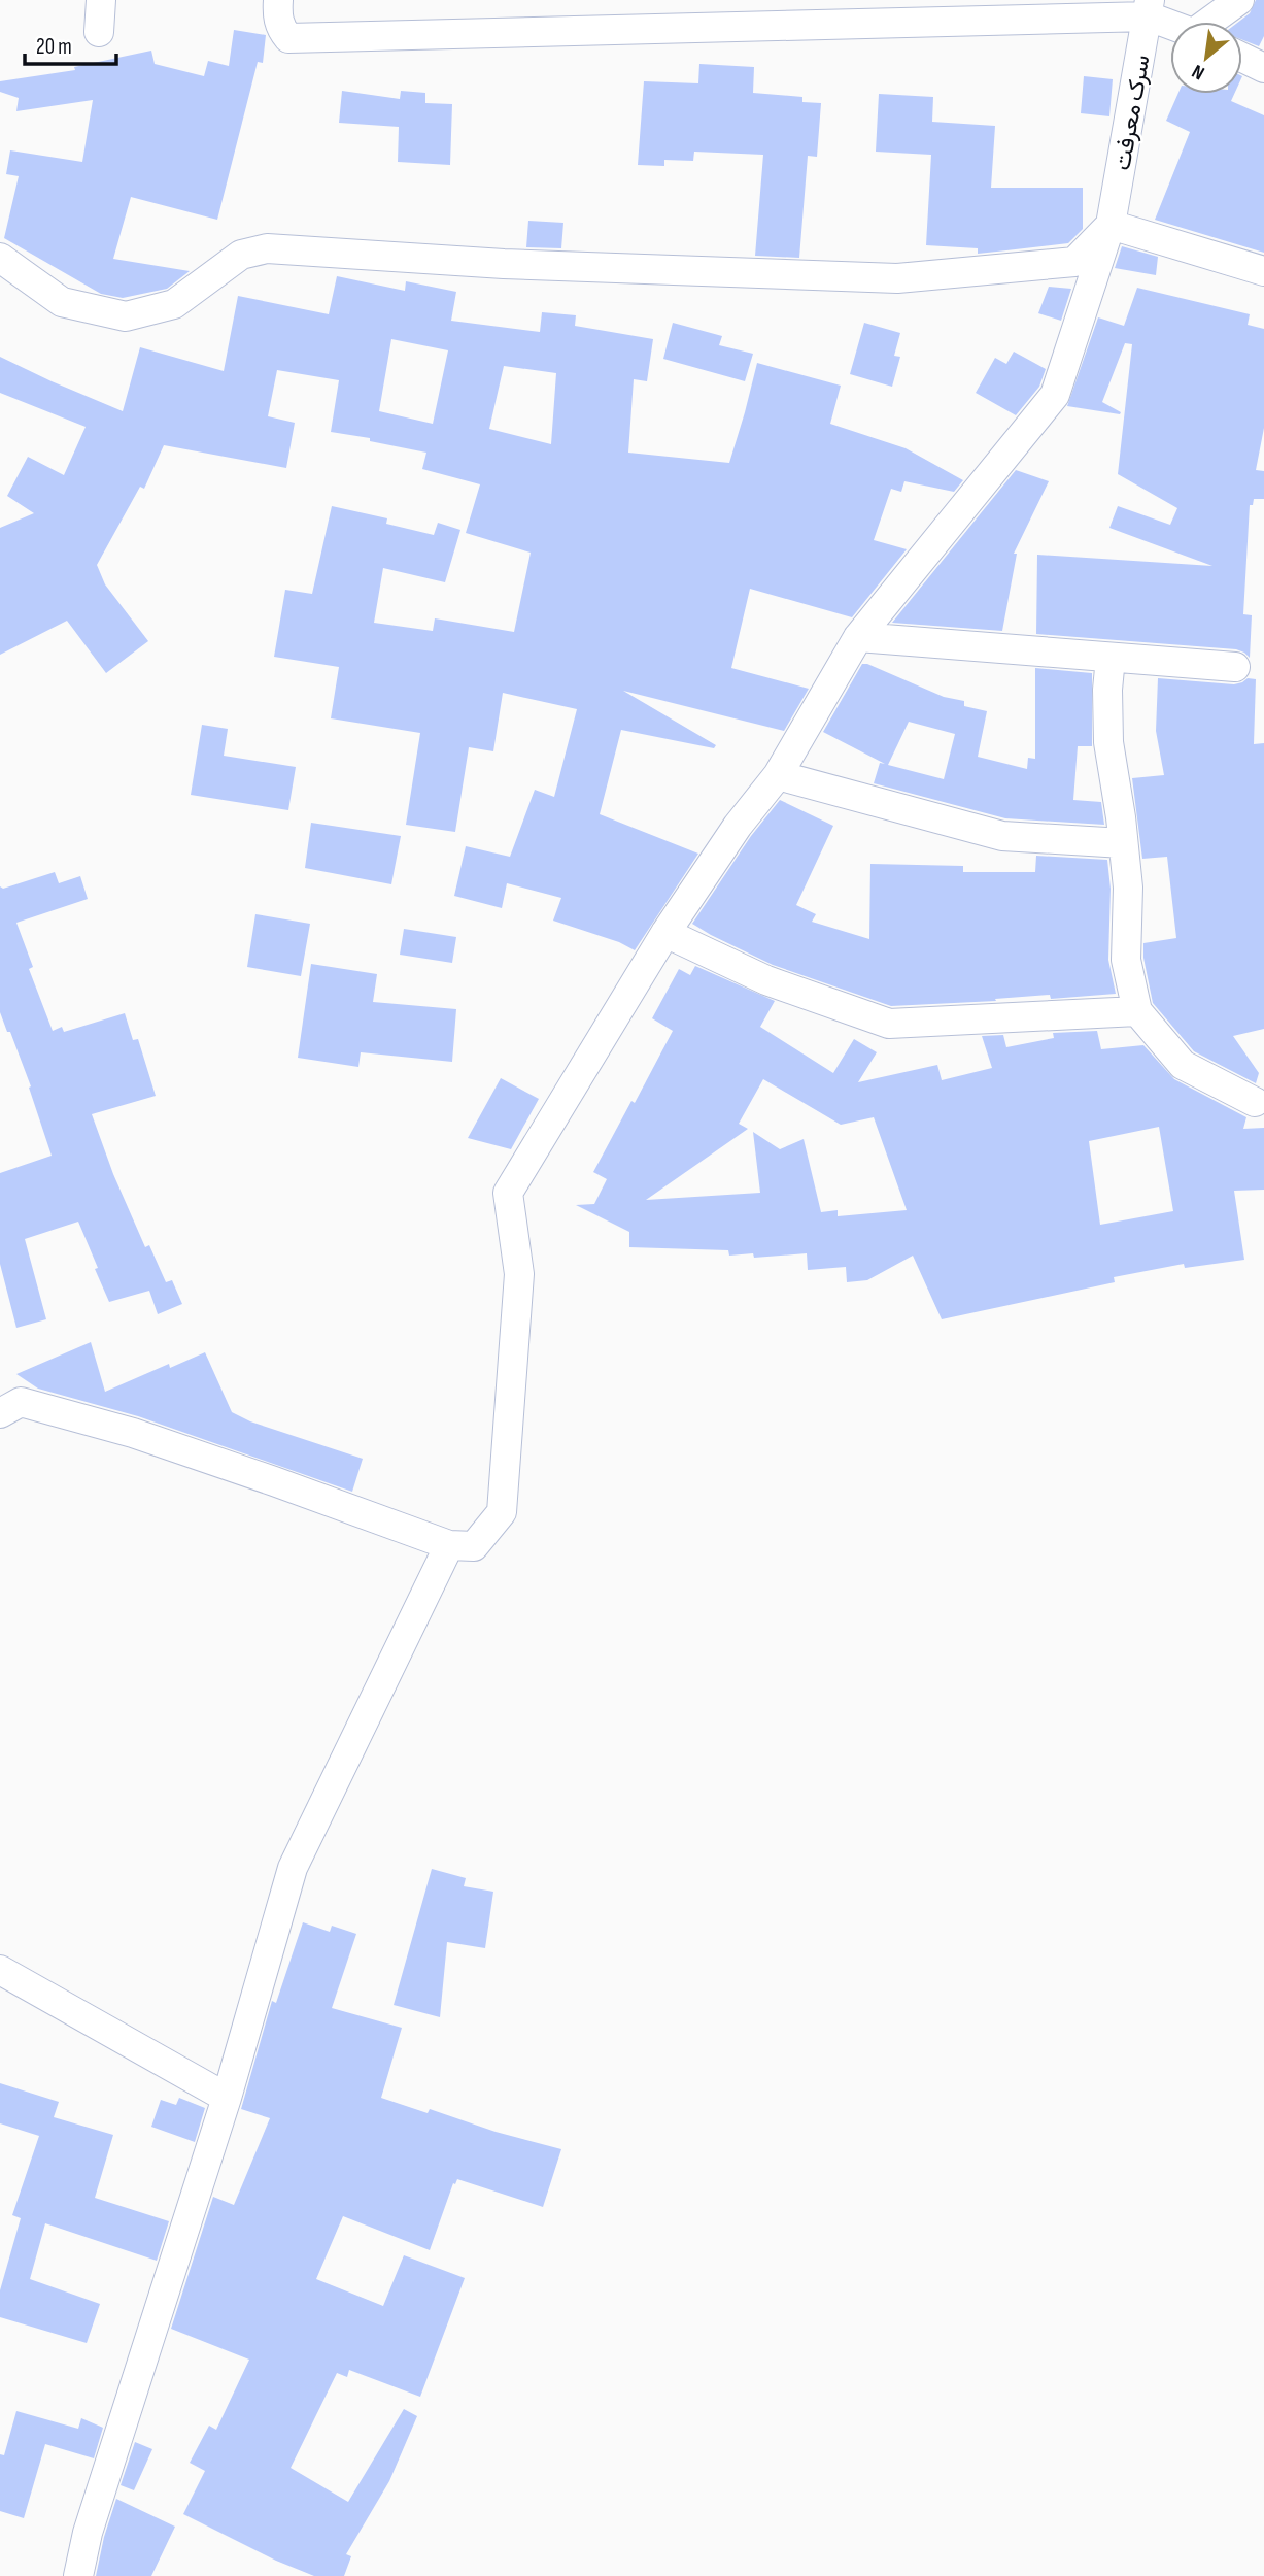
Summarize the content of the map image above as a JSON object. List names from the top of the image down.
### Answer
{
  "streets": {
    "street": ["سرک معرفت"]
  },
  "scale_bar": "20 m",
  "north": "bottom left"
}
